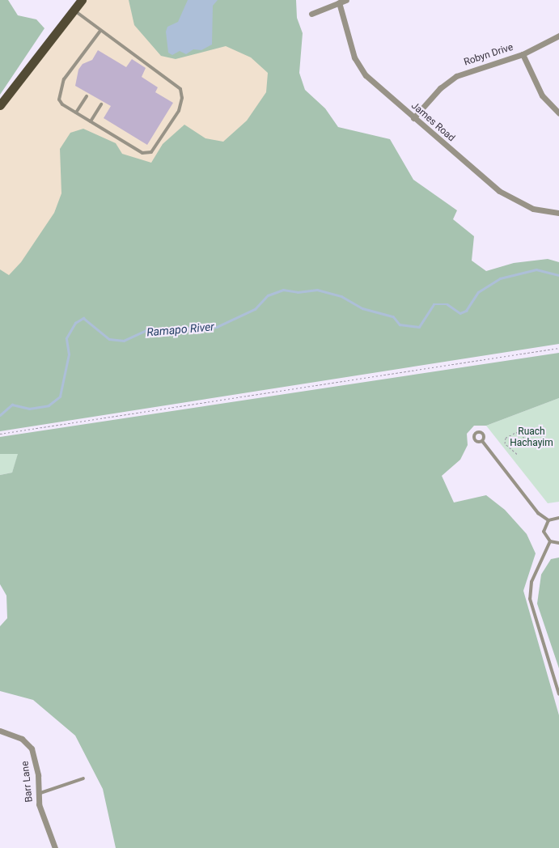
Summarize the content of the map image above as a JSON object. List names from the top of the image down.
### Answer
{
  "streets": {
    "street": ["Robyn Drive", "James Road", "Barr Lane"]
  },
  "crossings": [
    ["Robyn Drive", "James Road"]
  ],
  "water": ["Ramapo River"],
  "parks": ["Ruach Hachayim"]
}
